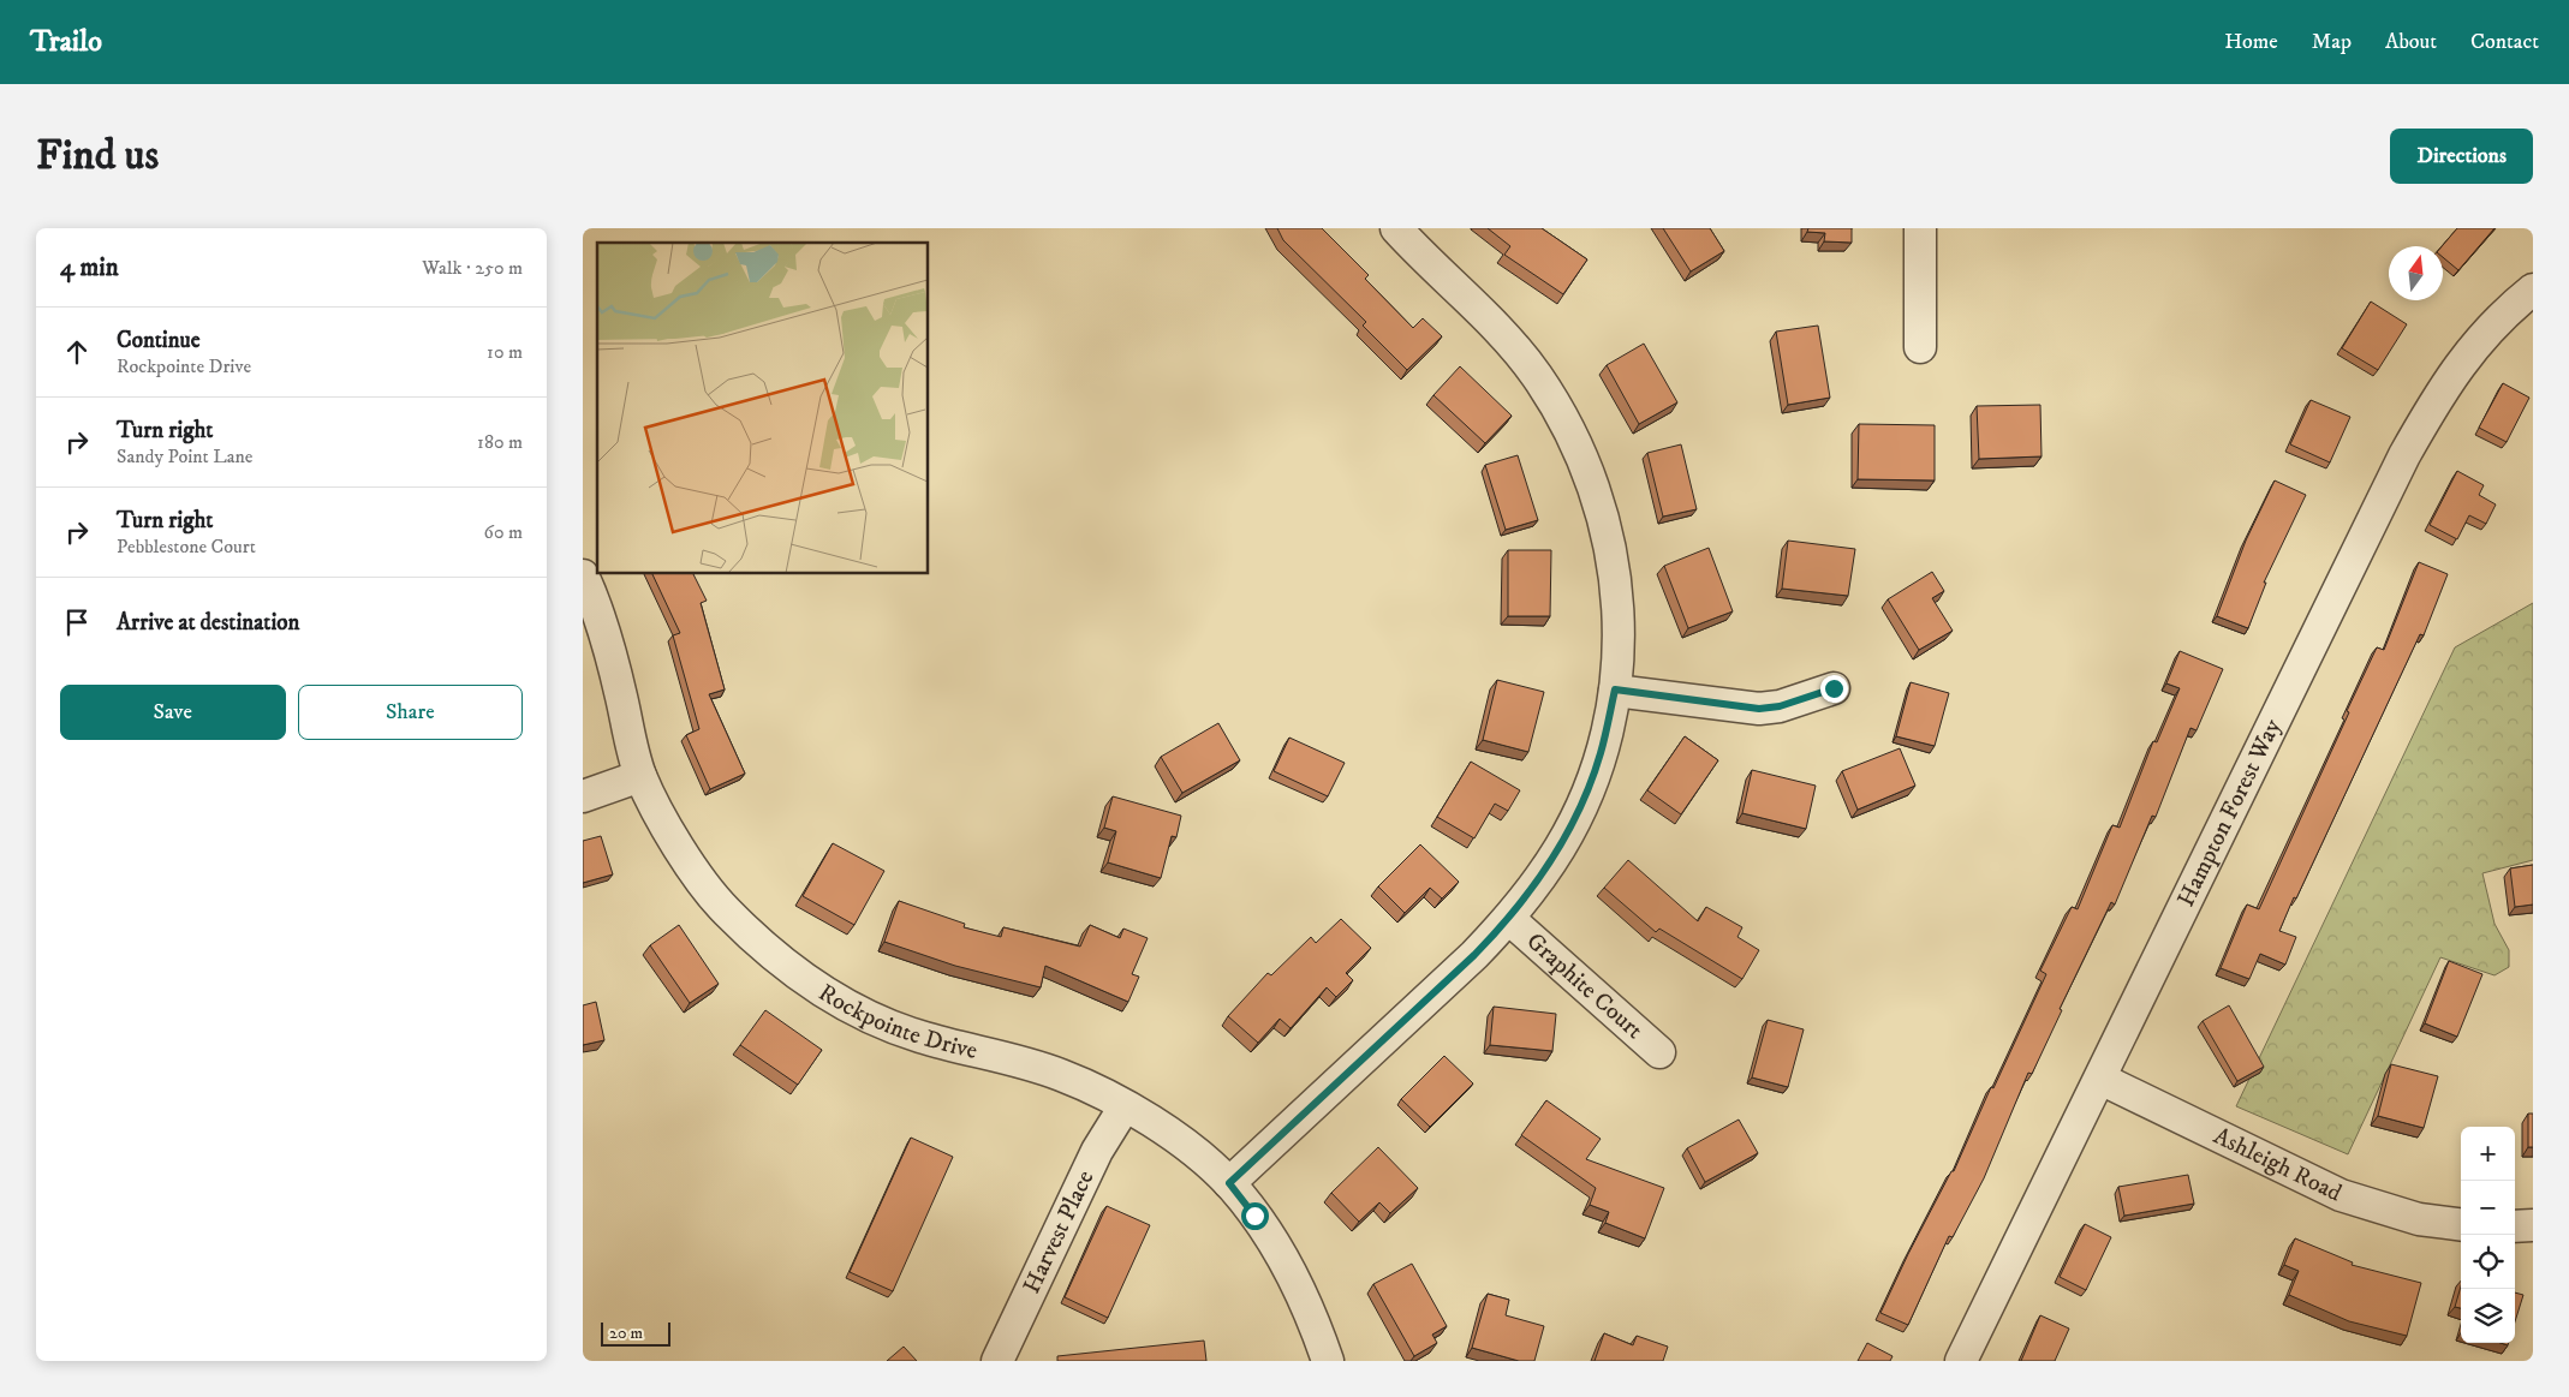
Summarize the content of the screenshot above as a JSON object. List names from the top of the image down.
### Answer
{
  "streets": {
    "street": [
      "Hampton Forest Way",
      "Graphite Court",
      "Rockpointe Drive",
      "Ashleigh Road",
      "Harvest Place"
    ]
  },
  "crossings": [
    ["Hampton Forest Way", "Ashleigh Road"],
    ["Rockpointe Drive", "Harvest Place"]
  ],
  "scale_bar": "20 m",
  "north": "top",
  "page": {
    "header": "Trailo",
    "nav": [
      "Home",
      "Map",
      "About",
      "Contact"
    ],
    "buttons": [
      "Directions",
      ["Save", "Share"]
    ],
    "title": "Find us",
    "heading": ["4 min", "Walk · 250 m"],
    "list": [
      ["Continue", "Rockpointe Drive", "10 m"],
      ["Turn right", "Sandy Point Lane", "180 m"],
      ["Turn right", "Pebblestone Court", "60 m"],
      "Arrive at destination"
    ],
    "map_buttons": ["+", "−"],
    "scale": "20 m"
  }
}
